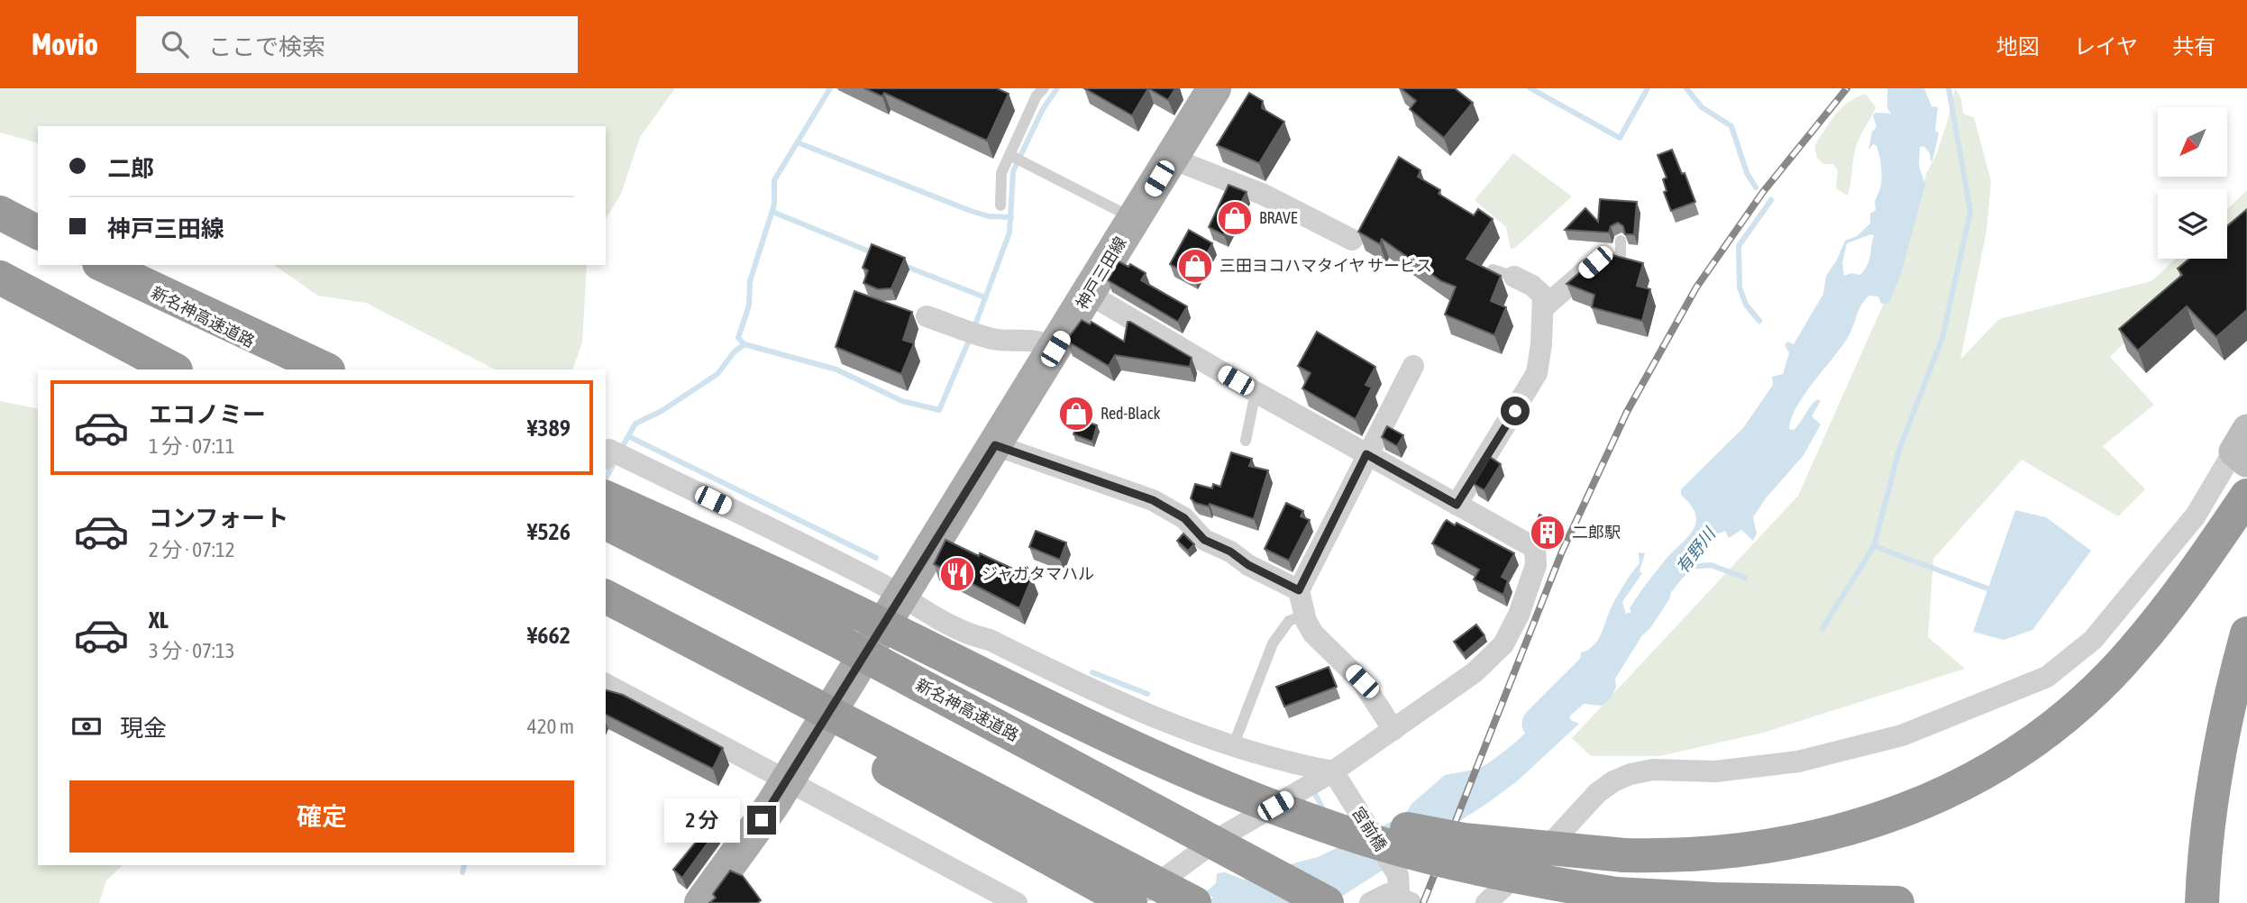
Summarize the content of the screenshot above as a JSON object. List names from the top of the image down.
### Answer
{
  "streets": {
    "highway": ["新名神高速道路"],
    "main road": ["神戸三田線"],
    "street": ["宮前橋"]
  },
  "water": ["有野川"],
  "places": {
    "shop": ["BRAVE", "三田ヨコハマタイヤ サービス", "Red-Black"],
    "building": ["二郎駅"],
    "restaurant": ["ジャガタマハル"]
  },
  "north": "bottom left",
  "page": {
    "header": "Movio",
    "search": "ここで検索",
    "nav": ["地図", "レイヤ", "共有"],
    "banner": ["二郎", "神戸三田線"],
    "list": [
      {
        "name": "エコノミー",
        "note": "1 分 · 07:11",
        "value": "¥389"
      },
      {
        "name": "コンフォート",
        "note": "2 分 · 07:12",
        "value": "¥526"
      },
      {
        "name": "XL",
        "note": "3 分 · 07:13",
        "value": "¥662"
      }
    ],
    "pay": ["現金", "420 m"],
    "buttons": "確定",
    "bubble": "2 分"
  }
}
